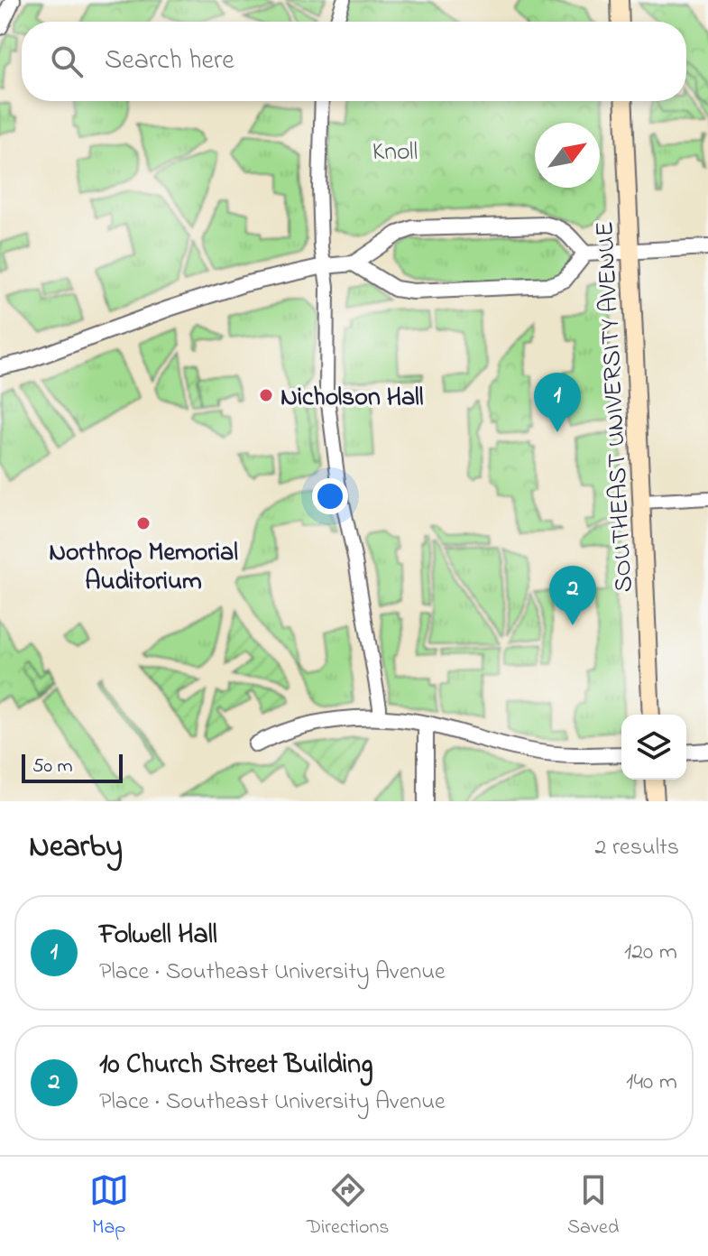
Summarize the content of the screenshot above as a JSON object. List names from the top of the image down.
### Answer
{
  "streets": {
    "main road": ["SOUTHEAST UNIVERSITY AVENUE"]
  },
  "parks": ["Knoll"],
  "places": ["Nicholson Hall", "Northrop Memorial Auditorium"],
  "scale_bar": "50 m",
  "north": "top right",
  "page": {
    "search": "Search here",
    "pins": ["1", "2"],
    "scale": "50 m",
    "heading": ["Nearby", "2 results"],
    "list": [
      {
        "mark": "1",
        "name": "Folwell Hall",
        "note": "Place · Southeast University Avenue",
        "value": "120 m"
      },
      {
        "mark": "2",
        "name": "10 Church Street Building",
        "note": "Place · Southeast University Avenue",
        "value": "140 m"
      }
    ],
    "nav": ["Map", "Directions", "Saved"]
  }
}
